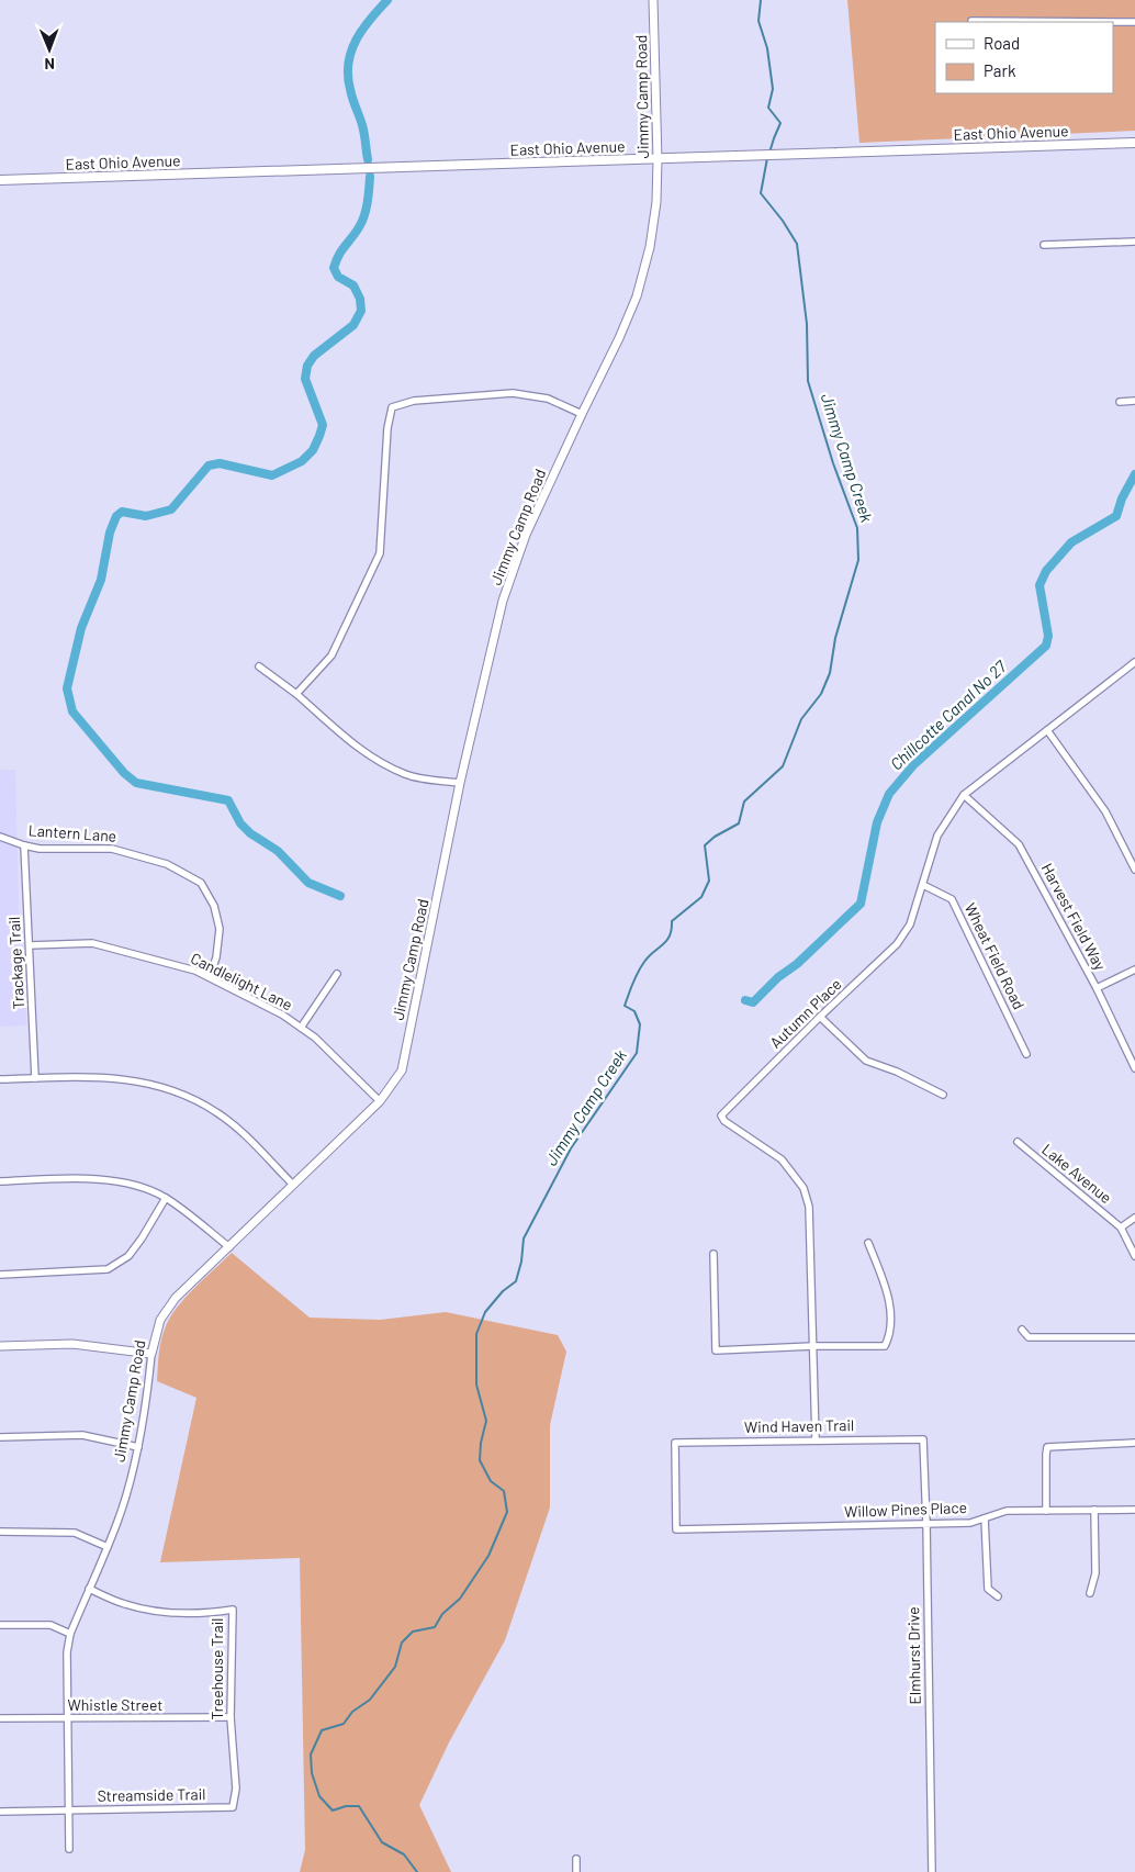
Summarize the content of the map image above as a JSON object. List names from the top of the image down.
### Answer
{
  "streets": {
    "main road": ["East Ohio Avenue"],
    "street": [
      "Jimmy Camp Road",
      "Lantern Lane",
      "Harvest Field Way",
      "Wheat Field Road",
      "Trackage Trail",
      "Candlelight Lane",
      "Autumn Place",
      "Lake Avenue",
      "Wind Haven Trail",
      "Willow Pines Place",
      "Elmhurst Drive",
      "Treehouse Trail",
      "Whistle Street",
      "Streamside Trail"
    ]
  },
  "crossings": [
    ["Jimmy Camp Road", "East Ohio Avenue"],
    ["Jimmy Camp Road", "Candlelight Lane"],
    ["Jimmy Camp Road", "Treehouse Trail"],
    ["Jimmy Camp Road", "Whistle Street"],
    ["Jimmy Camp Road", "Streamside Trail"],
    ["Lantern Lane", "Trackage Trail"],
    ["Lantern Lane", "Candlelight Lane"],
    ["Harvest Field Way", "Autumn Place"],
    ["Wheat Field Road", "Autumn Place"],
    ["Trackage Trail", "Candlelight Lane"],
    ["Autumn Place", "Wind Haven Trail"],
    ["Wind Haven Trail", "Willow Pines Place"],
    ["Wind Haven Trail", "Elmhurst Drive"],
    ["Willow Pines Place", "Elmhurst Drive"],
    ["Treehouse Trail", "Whistle Street"],
    ["Treehouse Trail", "Streamside Trail"]
  ],
  "water": ["Jimmy Camp Creek", "Chillcotte Canal No 27"],
  "legend": ["Road", "Park"],
  "north": "bottom"
}
